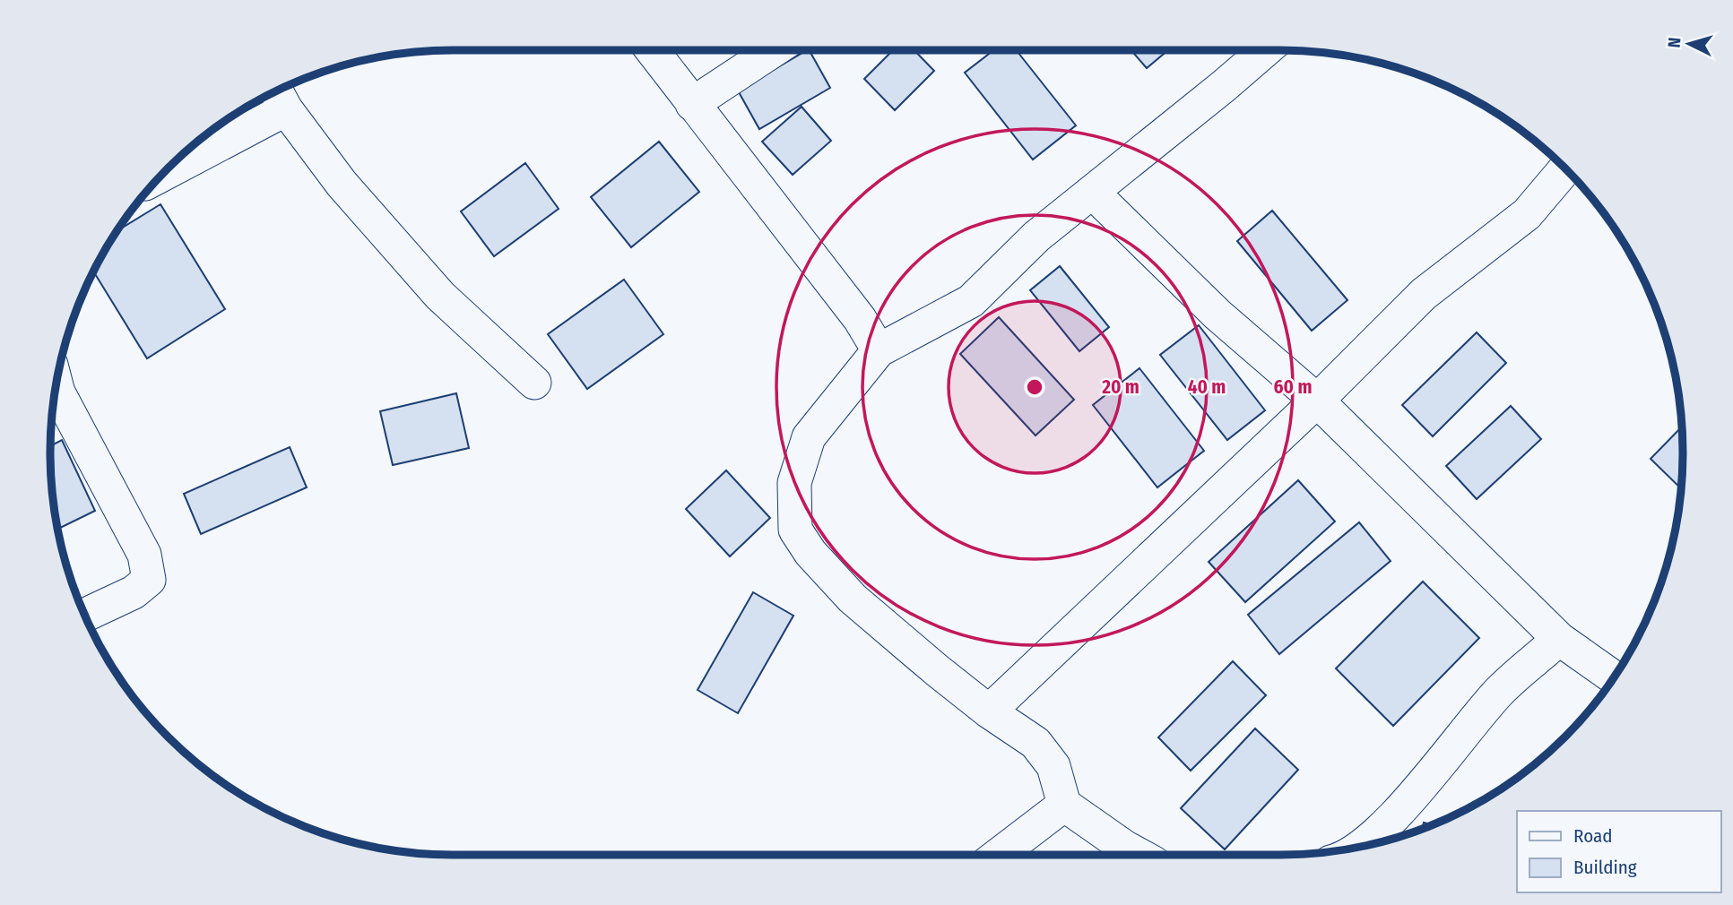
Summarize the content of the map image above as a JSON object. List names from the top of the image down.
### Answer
{
  "legend": ["Road", "Building"],
  "north": "left",
  "rings": ["20 m", "40 m", "60 m"]
}
